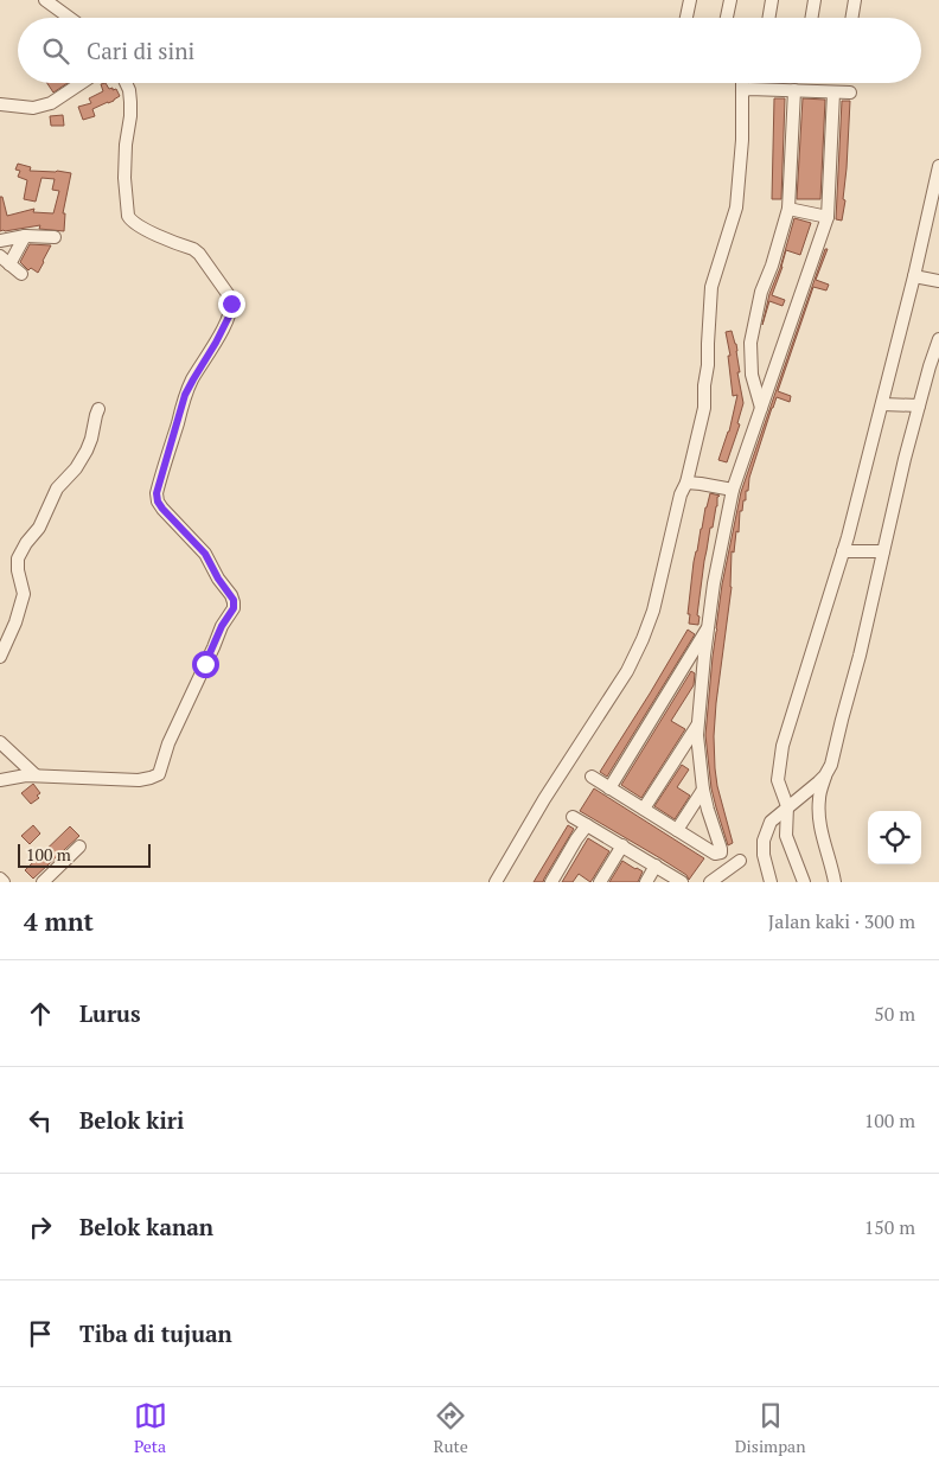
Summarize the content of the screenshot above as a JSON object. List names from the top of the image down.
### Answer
{
  "scale_bar": "100 m",
  "page": {
    "search": "Cari di sini",
    "scale": "100 m",
    "heading": ["4 mnt", "Jalan kaki · 300 m"],
    "list": [
      ["Lurus", "50 m"],
      ["Belok kiri", "100 m"],
      ["Belok kanan", "150 m"],
      "Tiba di tujuan"
    ],
    "nav": ["Peta", "Rute", "Disimpan"]
  }
}
